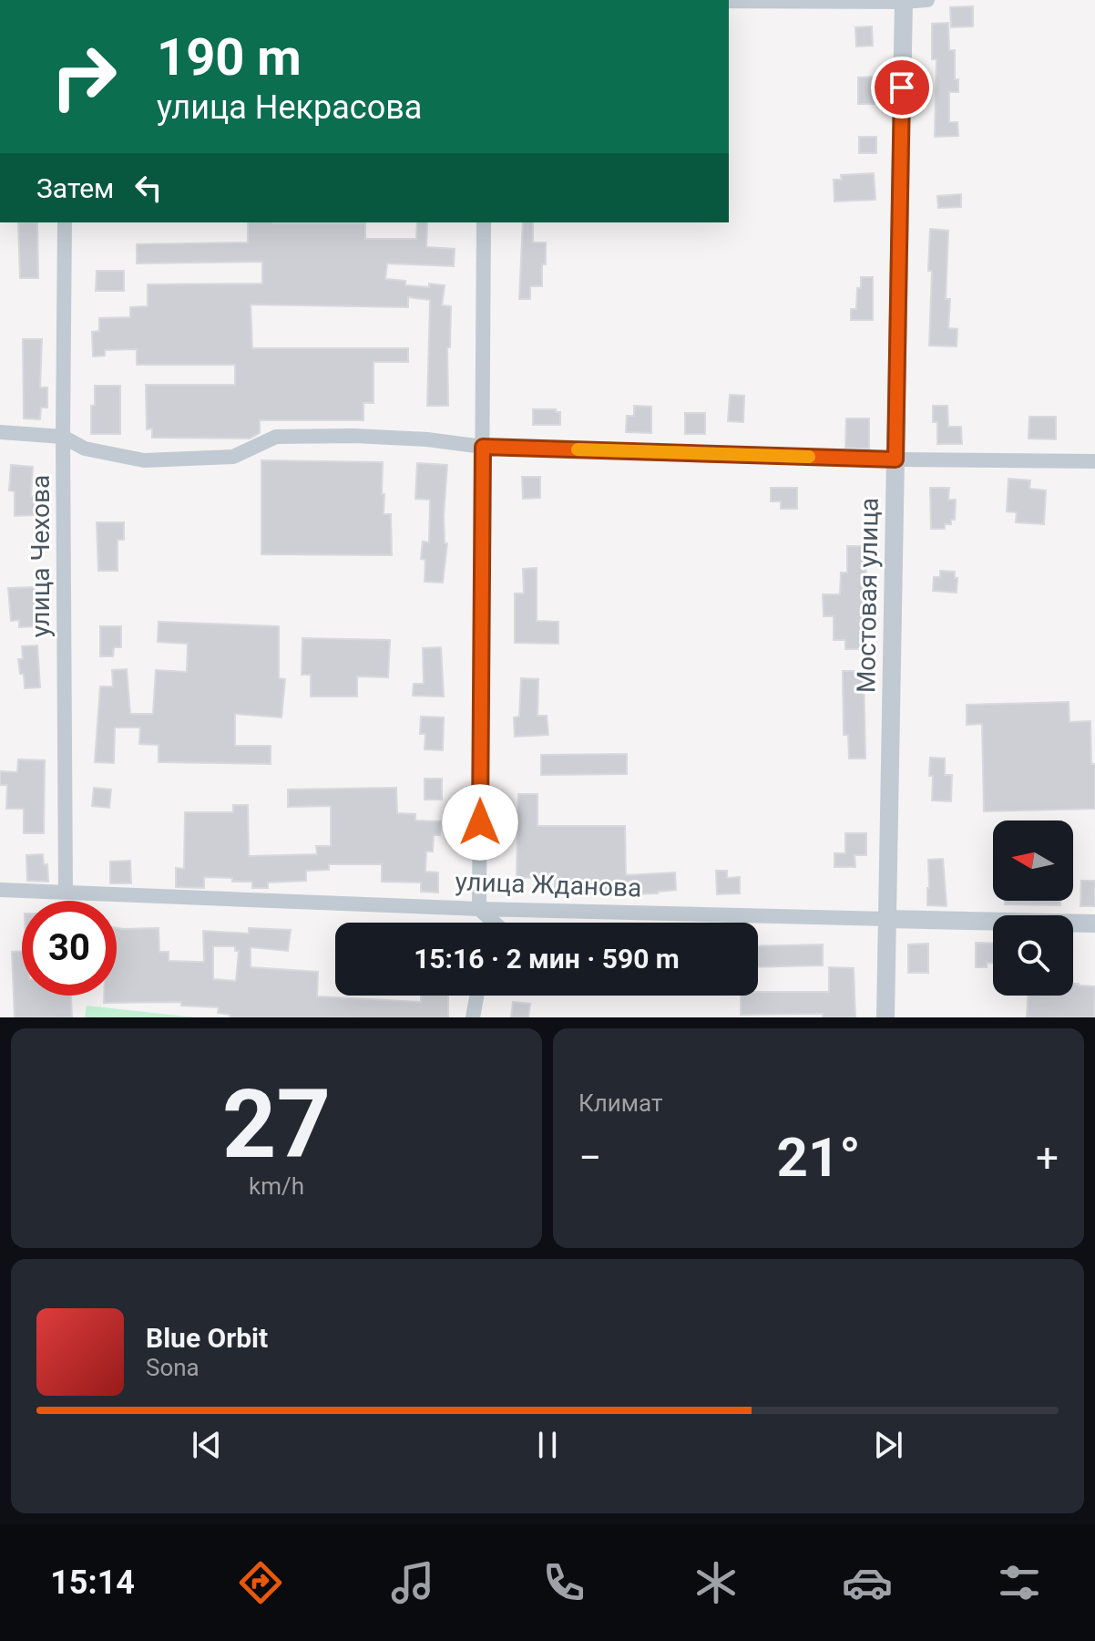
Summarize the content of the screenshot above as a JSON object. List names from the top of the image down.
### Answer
{
  "streets": {
    "street": ["улица Чехова", "Мостовая улица", "улица Жданова"]
  },
  "crossings": [
    ["улица Чехова", "улица Жданова"],
    ["Мостовая улица", "улица Жданова"]
  ],
  "north": "left",
  "page": {
    "turn": ["190 m", "улица Некрасова"],
    "then": "Затем",
    "limit": "30",
    "trip": "15:16 · 2 мин · 590 m",
    "tile": [
      ["27", "km/h"],
      "Климат"
    ],
    "heat": ["−", "21°", "+"],
    "song": ["Blue Orbit", "Sona"],
    "tabs": "15:14"
  }
}
